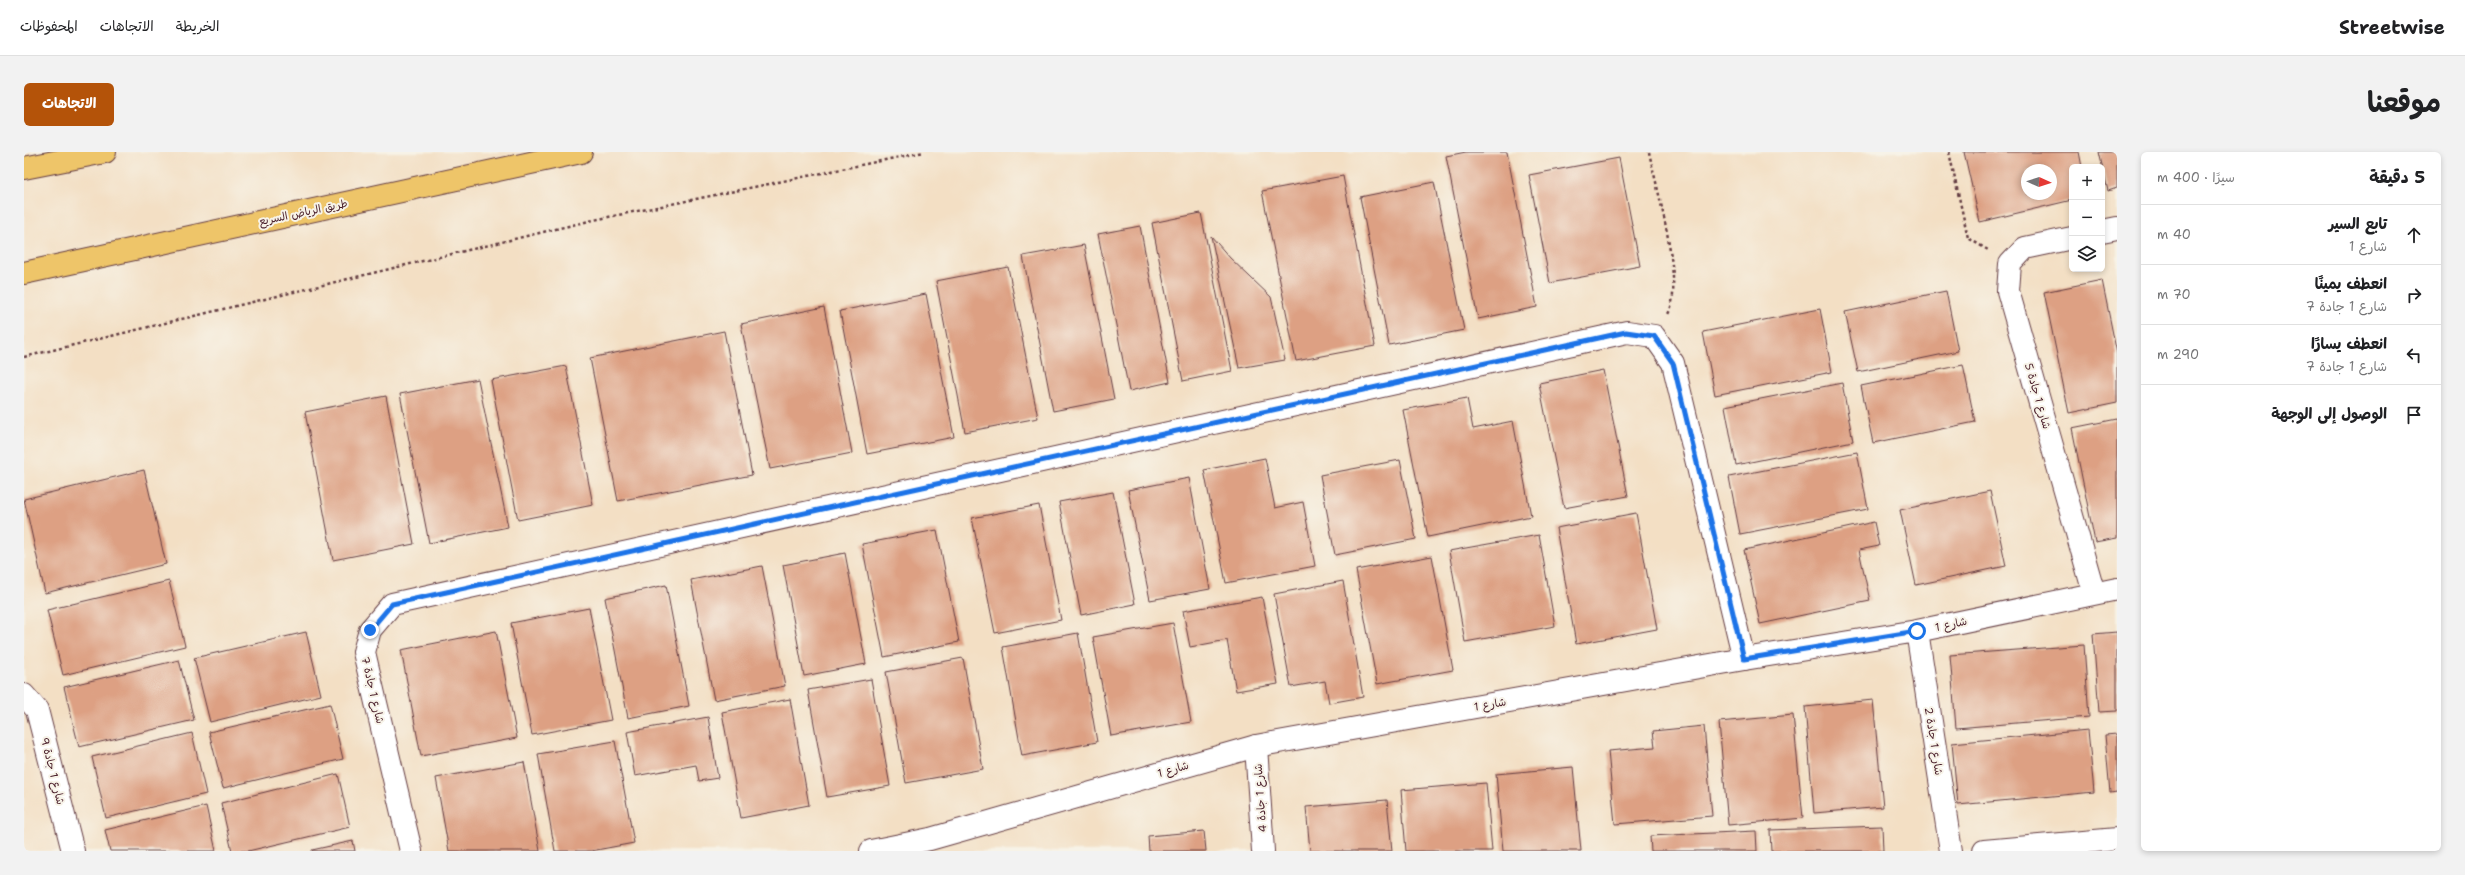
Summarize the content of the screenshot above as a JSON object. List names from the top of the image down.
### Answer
{
  "streets": {
    "highway": ["طريق الرياض السريع"],
    "street": [
      "شارع 1 جادة 5",
      "شارع 1",
      "شارع 1 جادة 7",
      "شارع 1 جادة 2",
      "شارع 1 جادة 9",
      "شارع 1 جادة 4"
    ]
  },
  "crossings": [
    ["شارع 1 جادة 5", "شارع 1"],
    ["شارع 1", "شارع 1 جادة 2"],
    ["شارع 1", "شارع 1 جادة 4"]
  ],
  "north": "right",
  "page": {
    "header": "Streetwise",
    "nav": ["الخريطة", "الاتجاهات", "المحفوظات"],
    "title": "موقعنا",
    "buttons": "الاتجاهات",
    "heading": ["5 دقيقة", "سيرًا · 400 m"],
    "map_buttons": ["+", "−"],
    "list": [
      ["تابع السير", "شارع 1", "40 m"],
      ["انعطف يمينًا", "شارع 1 جادة 7", "70 m"],
      ["انعطف يسارًا", "شارع 1 جادة 7", "290 m"],
      "الوصول إلى الوجهة"
    ]
  }
}
